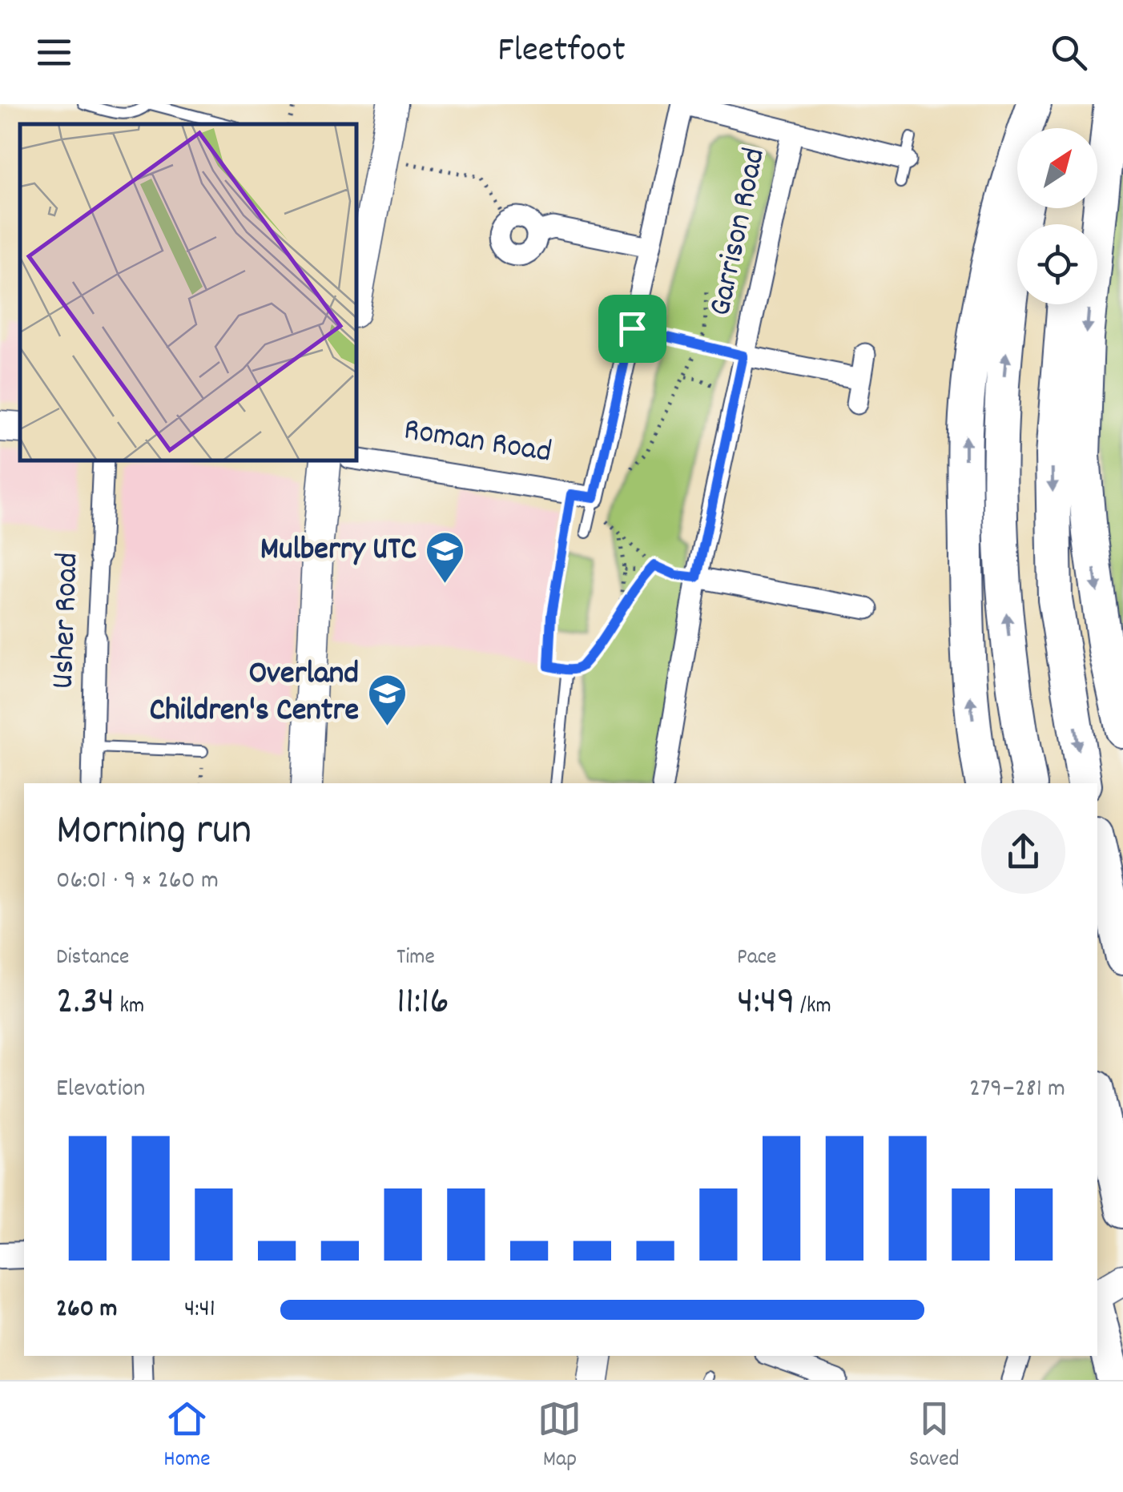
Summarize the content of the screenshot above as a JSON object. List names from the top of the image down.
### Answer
{
  "streets": {
    "street": ["Garrison Road", "Roman Road", "Usher Road"]
  },
  "places": {
    "school or university": ["Mulberry UTC", "Overland Children's Centre"]
  },
  "north": "top right",
  "page": {
    "header": "Fleetfoot",
    "heading": ["Morning run", "06:01 · 9 × 260 m"],
    "stats": [
      ["Distance", "2.34 km"],
      ["Time", "11:16"],
      ["Pace", "4:49 /km"]
    ],
    "chart": ["Elevation", "279–281 m"],
    "list": [
      {
        "name": "260 m",
        "note": "4:41"
      }
    ],
    "tabs": ["Home", "Map", "Saved"]
  }
}
